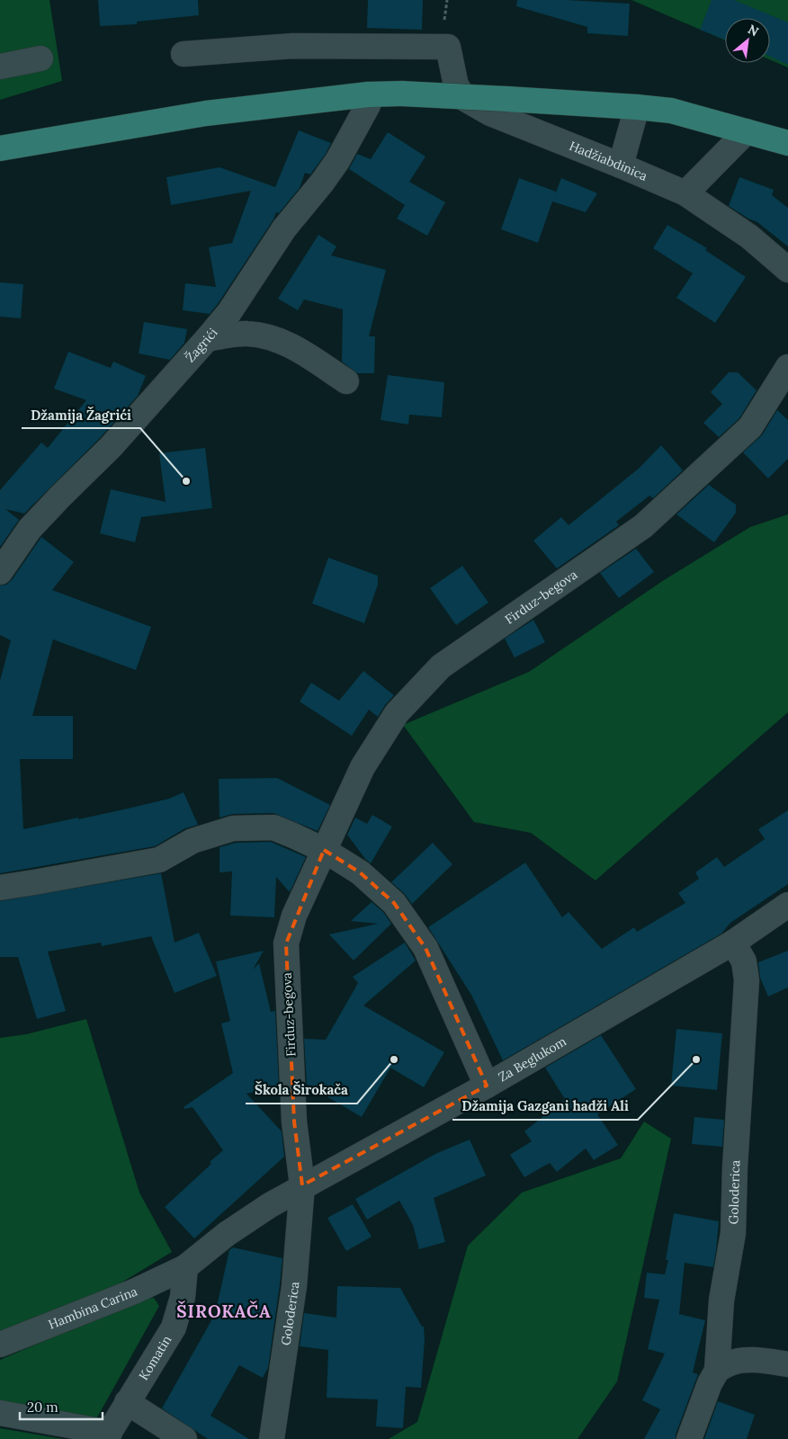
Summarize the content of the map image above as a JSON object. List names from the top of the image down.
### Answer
{
  "streets": {
    "street": [
      "Hadžiabdinica",
      "Žagrići",
      "Firduz-begova",
      "Za Beglukom",
      "Goloderica",
      "Hambina Carina",
      "Komatin"
    ]
  },
  "crossings": [
    ["Firduz-begova", "Za Beglukom"],
    ["Firduz-begova", "Goloderica"],
    ["Za Beglukom", "Goloderica"],
    ["Za Beglukom", "Hambina Carina"],
    ["Za Beglukom", "Komatin"],
    ["Hambina Carina", "Komatin"]
  ],
  "districts": ["ŠIROKAČA"],
  "places": ["Džamija Žagrići", "Škola Širokača", "Džamija Gazgani hadži Ali"],
  "scale_bar": "20 m",
  "north": "top right"
}
